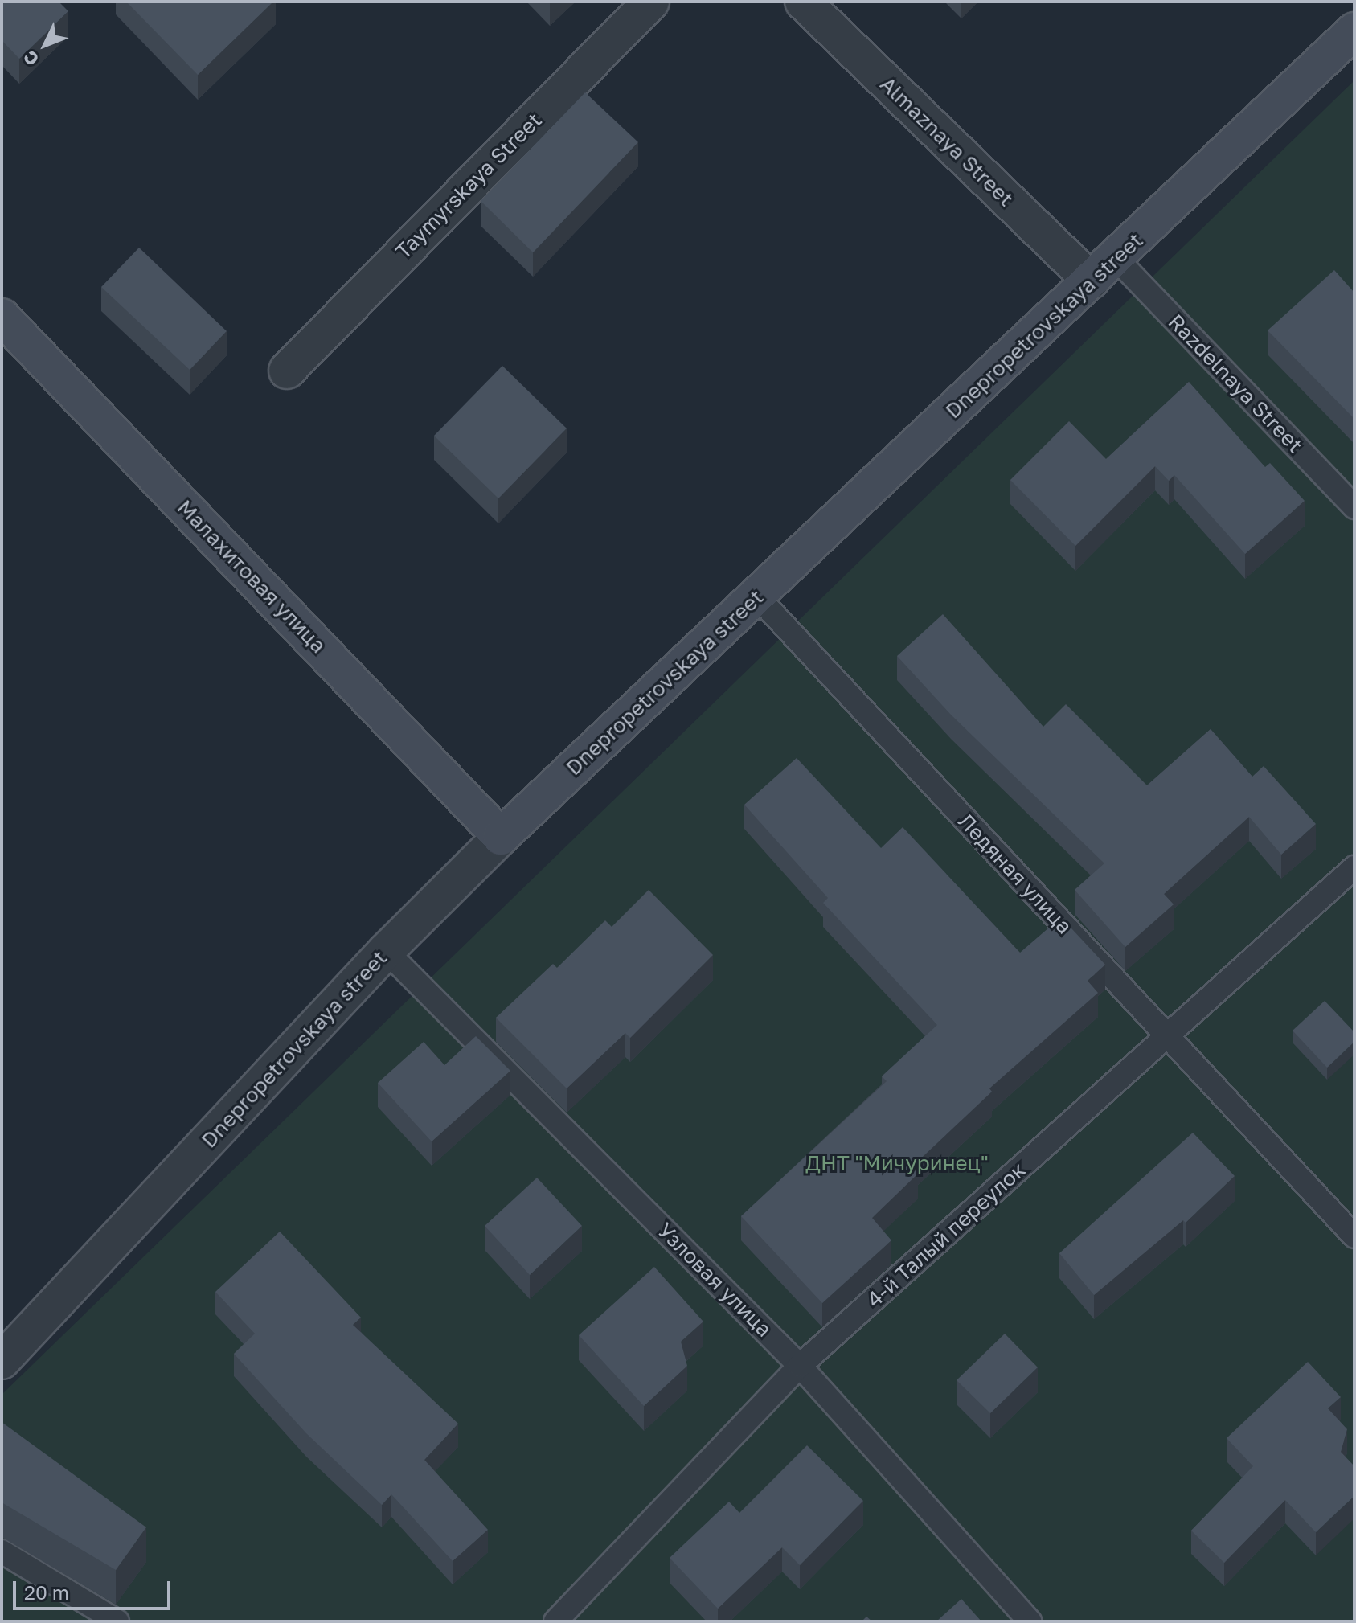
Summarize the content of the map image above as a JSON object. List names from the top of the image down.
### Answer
{
  "streets": {
    "street": [
      "Almaznaya Street",
      "Taymyrskaya Street",
      "Dnepropetrovskaya street",
      "Малахитовая улица"
    ],
    "lane": [
      "Razdelnaya Street",
      "Ледяная улица",
      "4-й Талый переулок",
      "Узловая улица"
    ]
  },
  "crossings": [
    ["Almaznaya Street", "Dnepropetrovskaya street"],
    ["Almaznaya Street", "Razdelnaya Street"],
    ["Dnepropetrovskaya street", "Razdelnaya Street"],
    ["Dnepropetrovskaya street", "Малахитовая улица"],
    ["Dnepropetrovskaya street", "Ледяная улица"],
    ["Dnepropetrovskaya street", "Узловая улица"],
    ["Ледяная улица", "4-й Талый переулок"],
    ["4-й Талый переулок", "Узловая улица"]
  ],
  "parks": ["ДНТ \"Мичуринец\""],
  "scale_bar": "20 m",
  "north": "bottom left"
}
